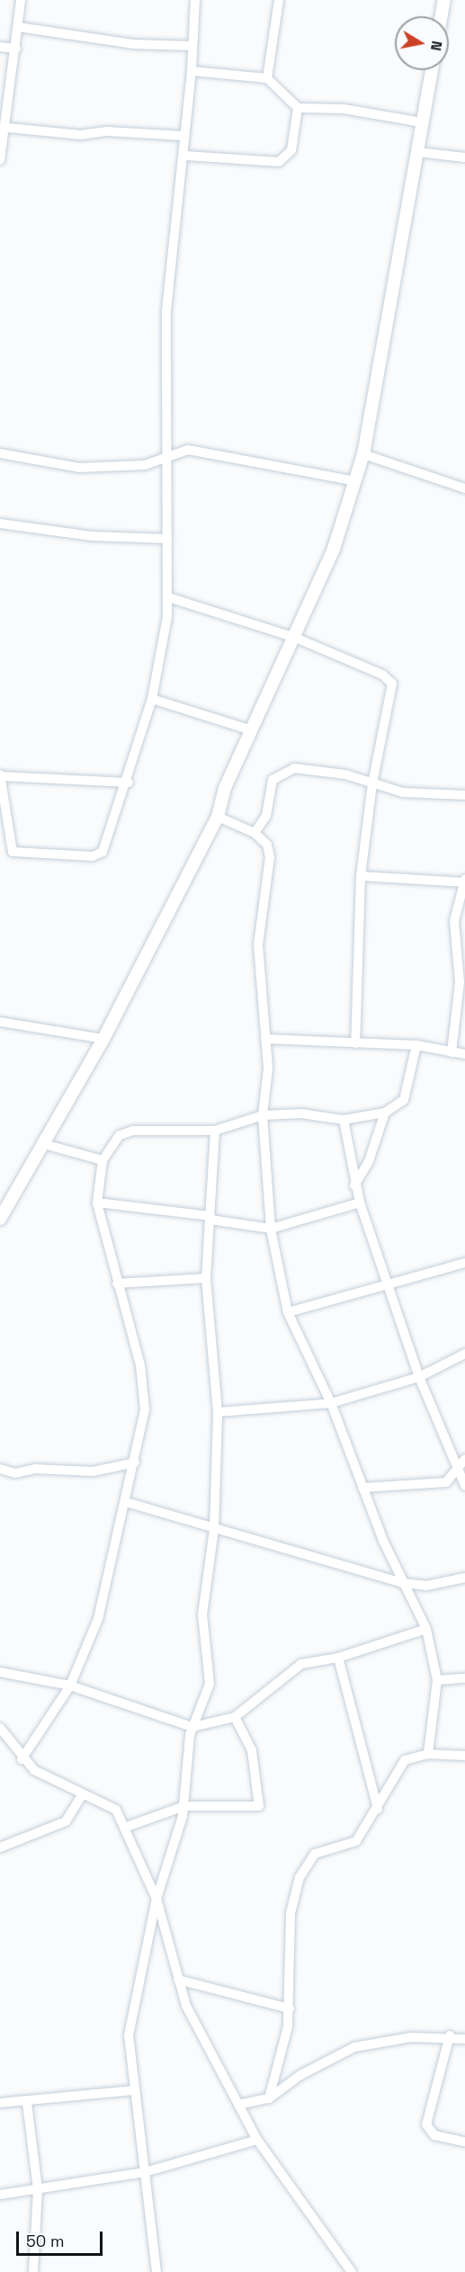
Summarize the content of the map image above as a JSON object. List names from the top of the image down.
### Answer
{
  "scale_bar": "50 m",
  "north": "right"
}
